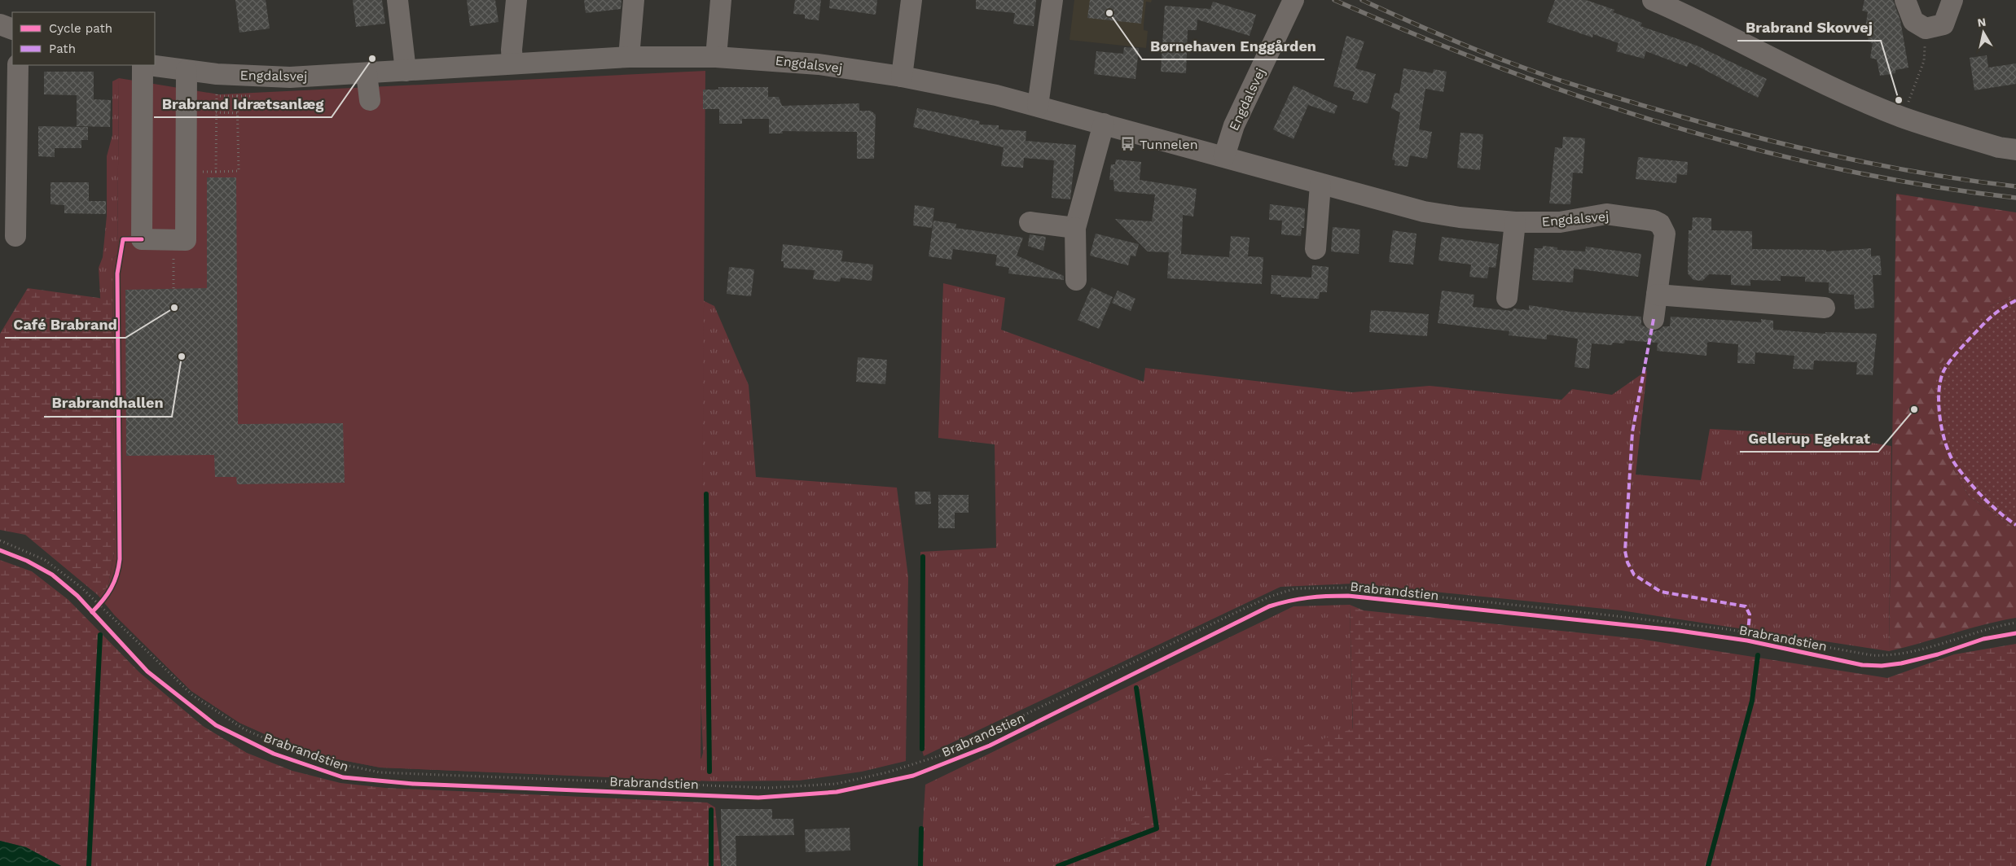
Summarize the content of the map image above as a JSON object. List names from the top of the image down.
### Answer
{
  "streets": {
    "street": ["Engdalsvej"],
    "cycle path": ["Brabrandstien"]
  },
  "places": {
    "other": [
      "Børnehaven Enggården",
      "Brabrand Idrætsanlæg",
      "Brabrand Skovvej",
      "Café Brabrand",
      "Brabrandhallen",
      "Gellerup Egekrat"
    ],
    "bus stop": ["Tunnelen"]
  },
  "legend": ["Cycle path", "Path"],
  "north": "top"
}
